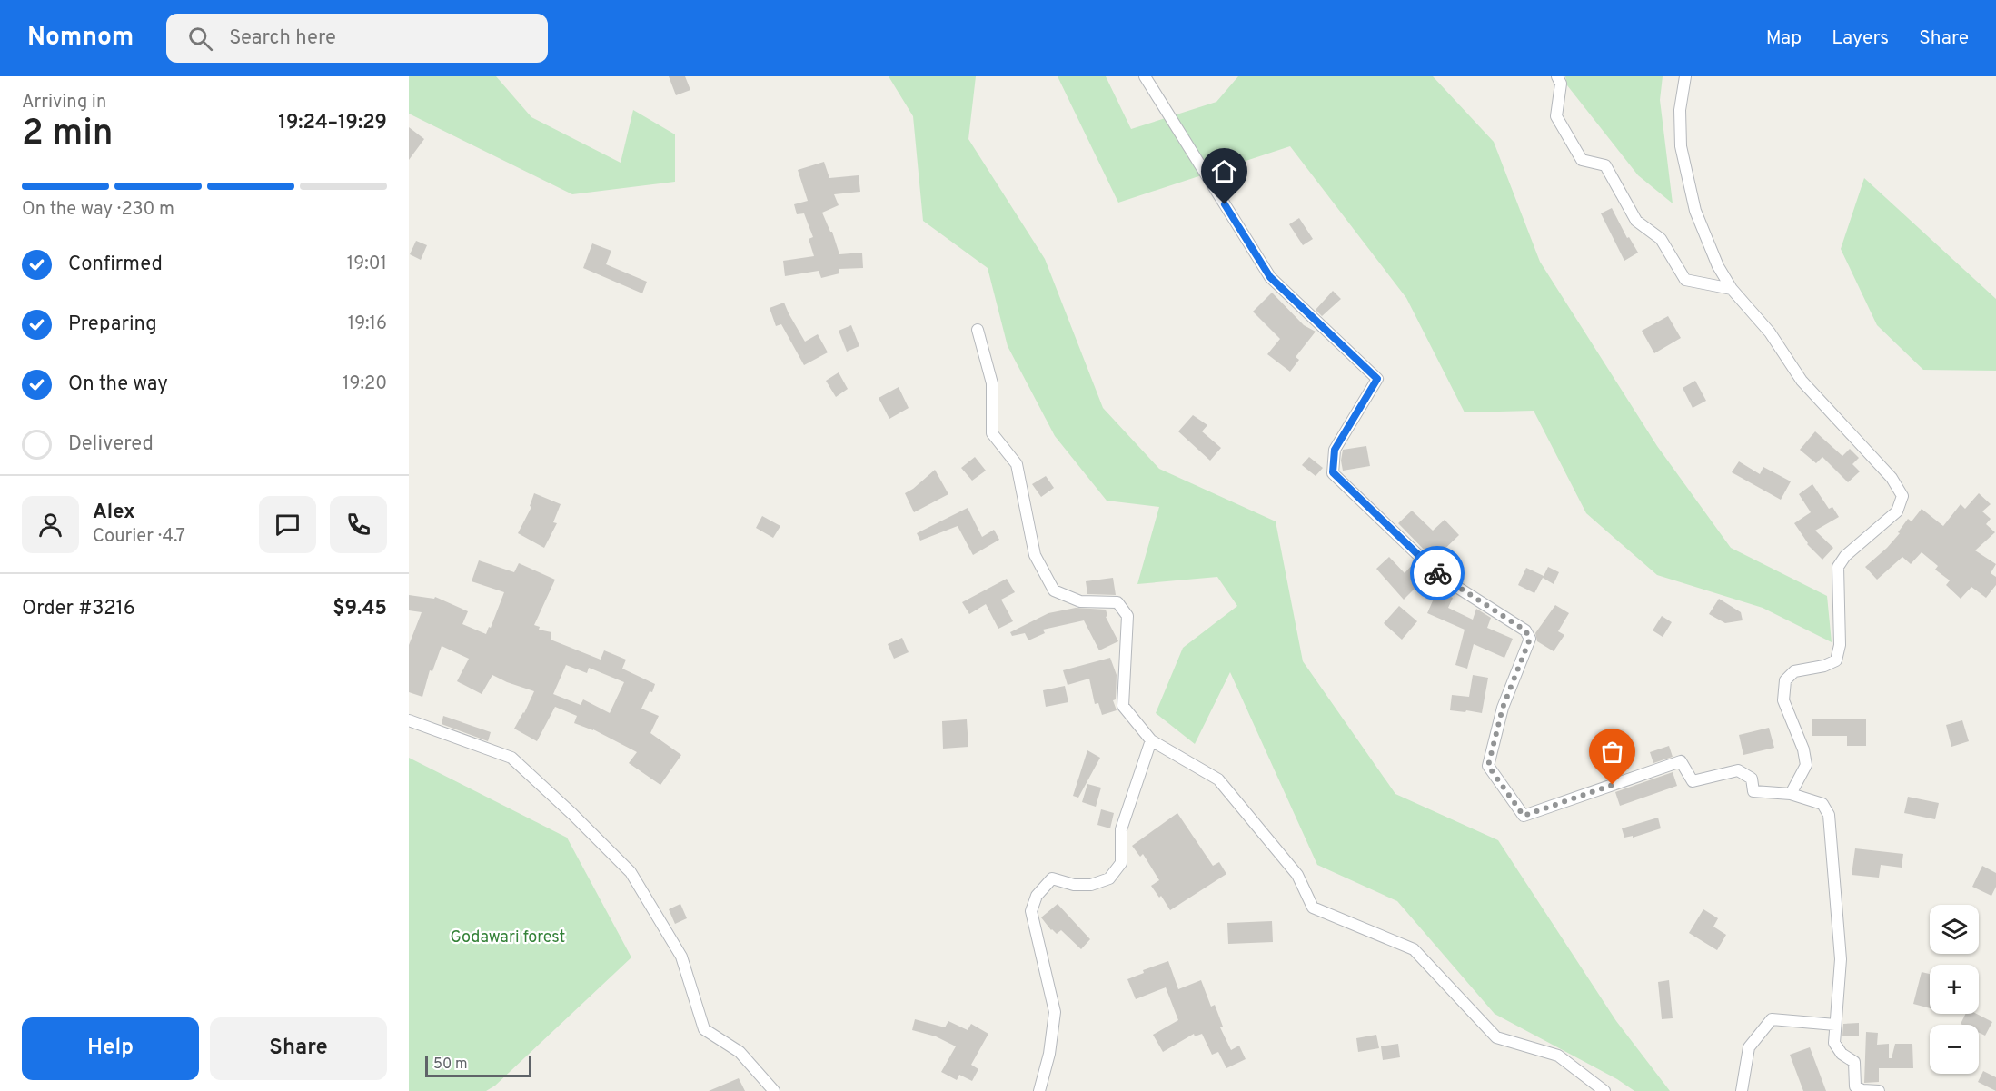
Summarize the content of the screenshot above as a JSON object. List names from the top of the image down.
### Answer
{
  "parks": ["Godawari forest"],
  "scale_bar": "50 m",
  "page": {
    "header": "Nomnom",
    "search": "Search here",
    "nav": ["Map", "Layers", "Share"],
    "heading": ["2 min", "Arriving in", "19:24–19:29"],
    "panel": [
      "Alex",
      "Courier · 4.7",
      "Order #3216",
      "$9.45"
    ],
    "bar": "On the way · 230 m",
    "list": [
      ["Confirmed", "19:01"],
      ["Preparing", "19:16"],
      ["On the way", "19:20"],
      "Delivered"
    ],
    "map_buttons": ["+", "−"],
    "buttons": ["Help", "Share"],
    "scale": "50 m"
  }
}
